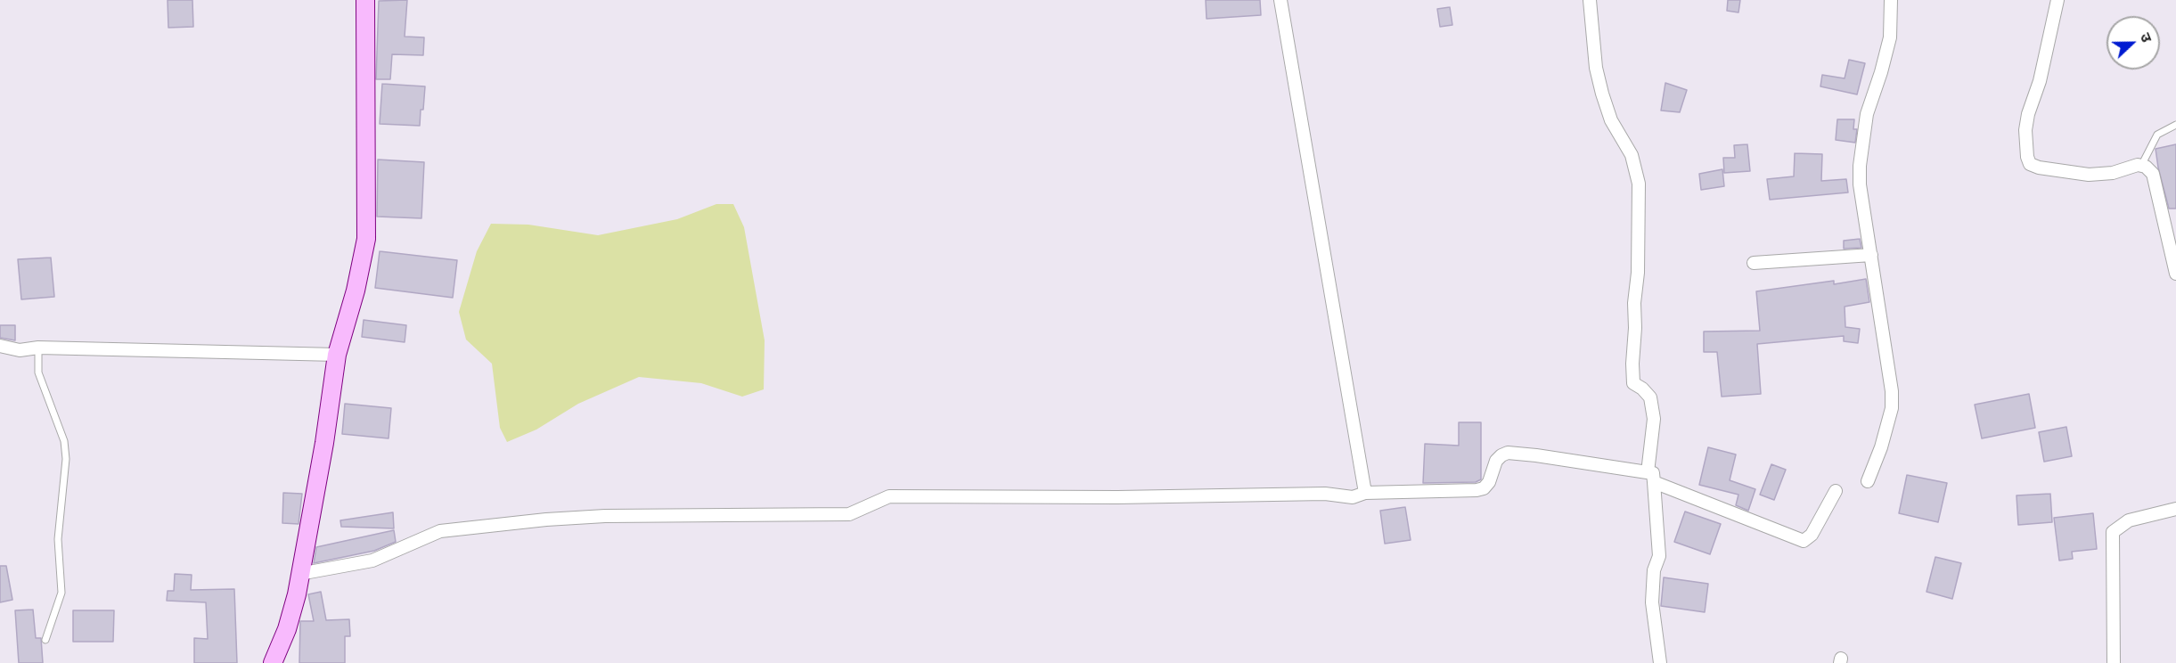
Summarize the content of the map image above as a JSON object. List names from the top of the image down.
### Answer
{
  "north": "right"
}
